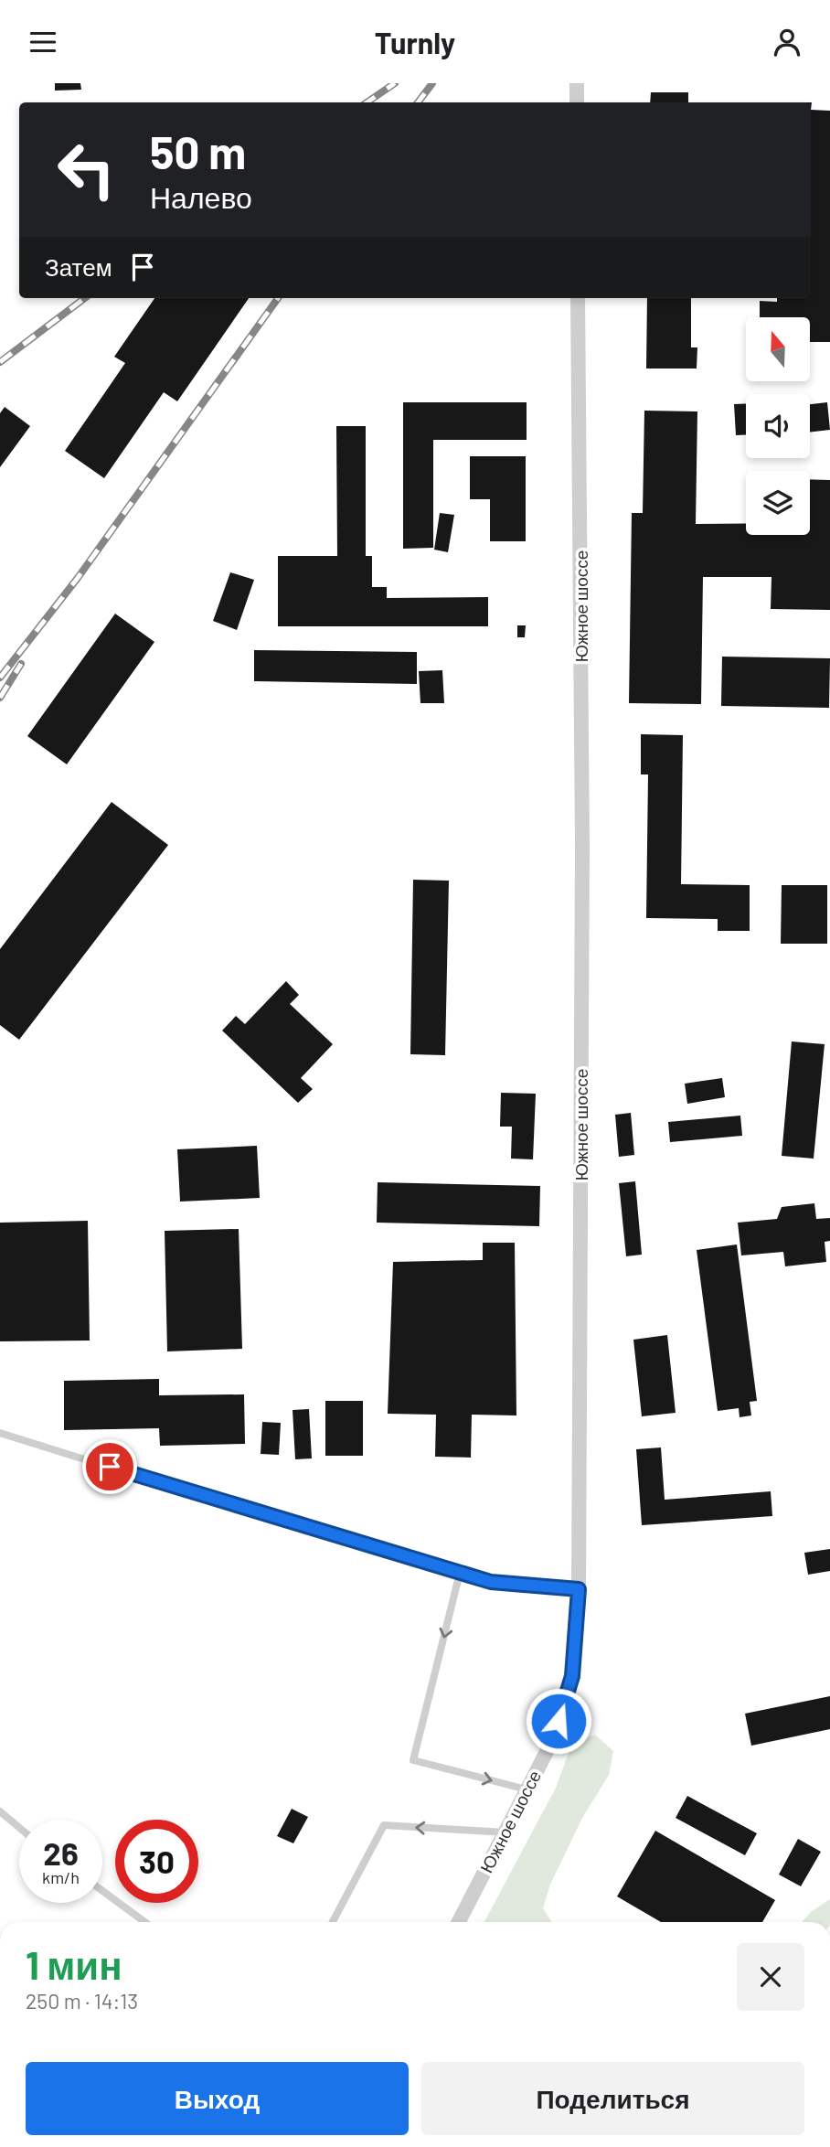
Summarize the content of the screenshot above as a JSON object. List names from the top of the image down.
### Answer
{
  "streets": {
    "street": ["Южное шоссе"]
  },
  "north": "top",
  "page": {
    "header": "Turnly",
    "turn": ["50 m", "Налево"],
    "then": "Затем",
    "speed": "26 km/h",
    "limit": "30",
    "heading": ["1 мин", "250 m · 14:13"],
    "buttons": ["Выход", "Поделиться"]
  }
}
